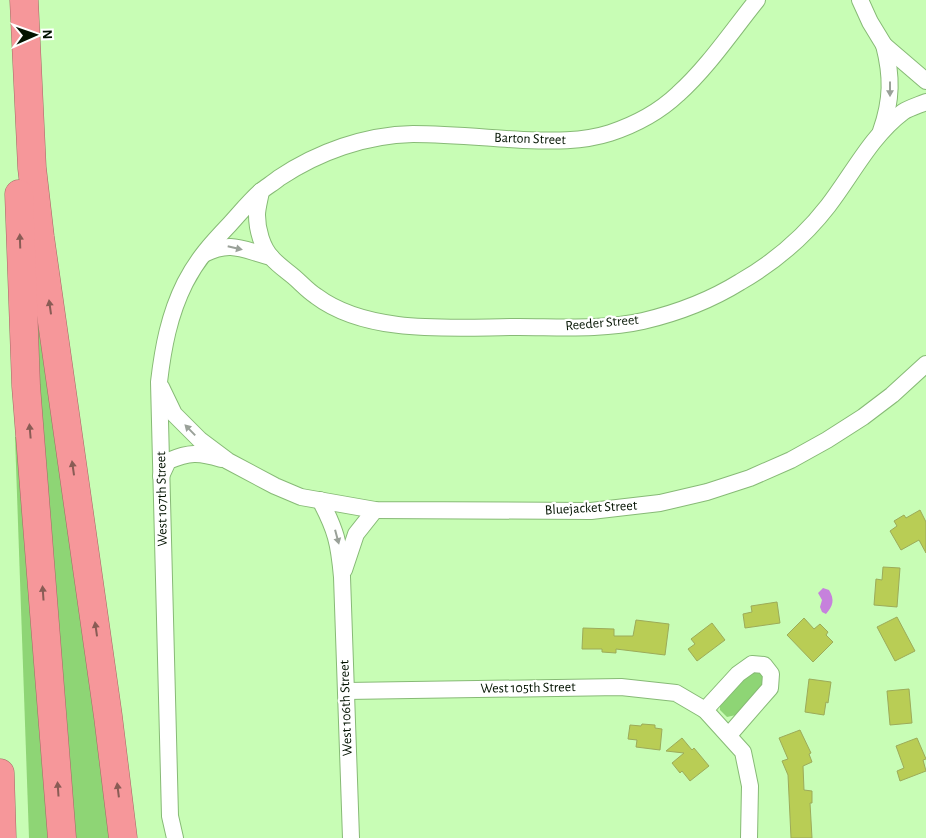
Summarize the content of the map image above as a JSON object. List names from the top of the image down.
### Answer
{
  "streets": {
    "street": [
      "Barton Street",
      "Reeder Street",
      "West 107th Street",
      "Bluejacket Street",
      "West 105th Street",
      "West 106th Street"
    ]
  },
  "crossings": [
    ["Barton Street", "Reeder Street"],
    ["Barton Street", "West 107th Street"],
    ["Reeder Street", "West 107th Street"],
    ["West 107th Street", "Bluejacket Street"],
    ["Bluejacket Street", "West 106th Street"],
    ["West 105th Street", "West 106th Street"]
  ],
  "north": "right"
}
